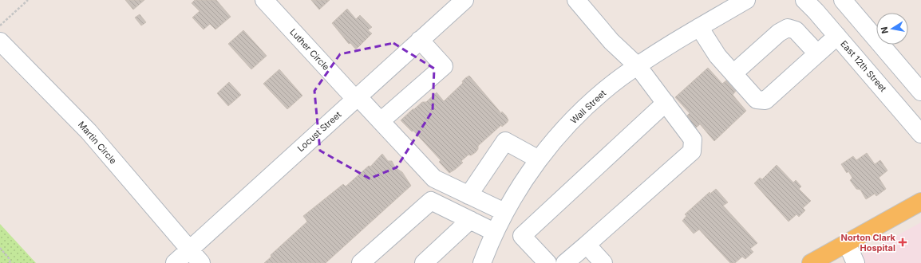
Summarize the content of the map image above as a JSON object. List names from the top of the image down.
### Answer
{
  "streets": {
    "street": [
      "Luther Circle",
      "East 12th Street",
      "Wall Street",
      "Locust Street",
      "Martin Circle"
    ]
  },
  "crossings": [
    ["Luther Circle", "Wall Street"],
    ["Luther Circle", "Locust Street"],
    ["Locust Street", "Martin Circle"]
  ],
  "places": {
    "health": ["Norton Clark Hospital"]
  },
  "north": "left"
}
